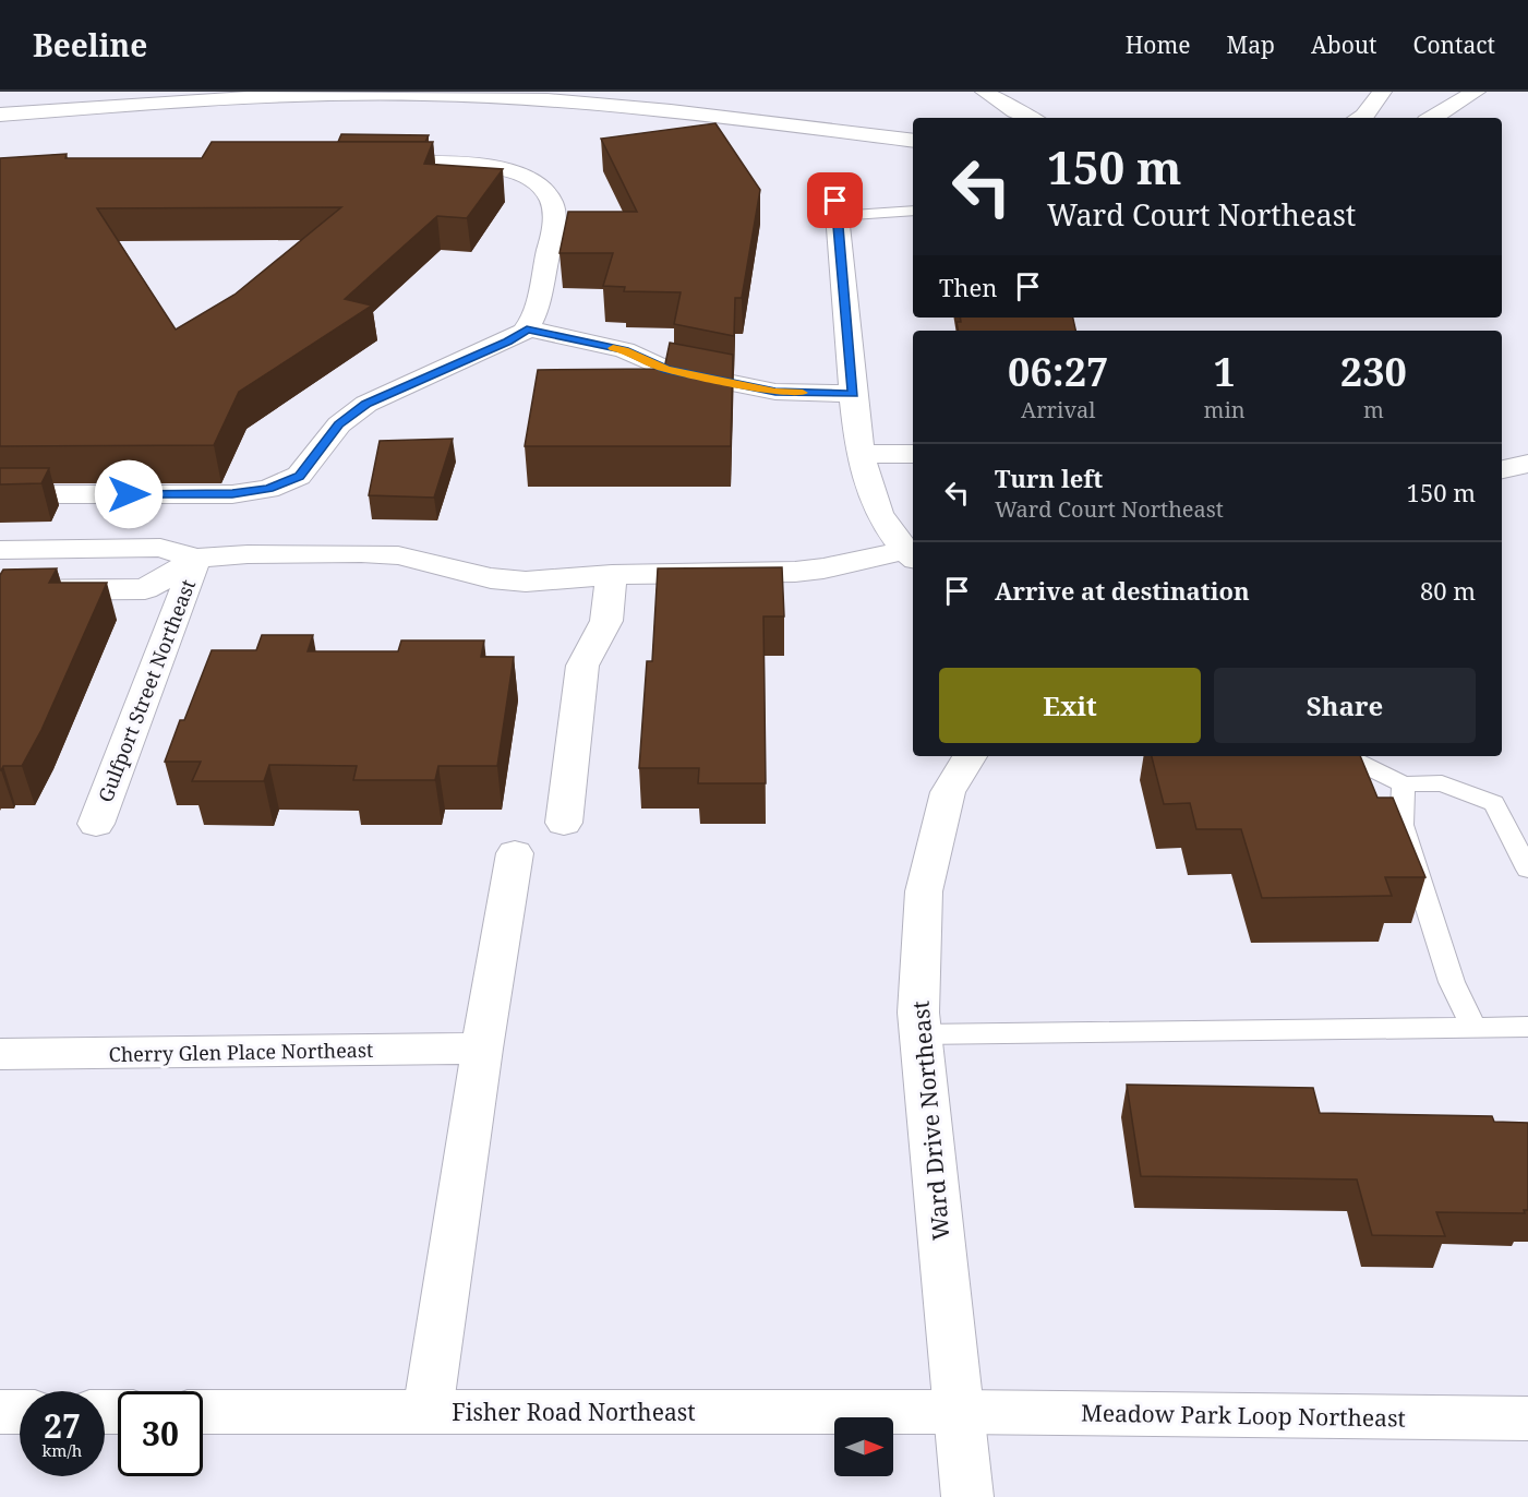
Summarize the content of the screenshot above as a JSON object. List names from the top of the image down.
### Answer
{
  "streets": {
    "main road": [
      "Gulfport Street Northeast",
      "Cherry Glen Place Northeast",
      "Ward Drive Northeast",
      "Fisher Road Northeast",
      "Meadow Park Loop Northeast"
    ]
  },
  "crossings": [
    ["Ward Drive Northeast", "Fisher Road Northeast"],
    ["Ward Drive Northeast", "Meadow Park Loop Northeast"],
    ["Fisher Road Northeast", "Meadow Park Loop Northeast"]
  ],
  "north": "right",
  "page": {
    "header": "Beeline",
    "nav": [
      "Home",
      "Map",
      "About",
      "Contact"
    ],
    "turn": ["150 m", "Ward Court Northeast"],
    "then": "Then",
    "eta": [
      "06:27",
      "Arrival",
      "1",
      "min",
      "230",
      "m"
    ],
    "list": [
      {
        "name": "Turn left",
        "note": "Ward Court Northeast",
        "value": "150 m"
      },
      {
        "name": "Arrive at destination",
        "value": "80 m"
      }
    ],
    "buttons": ["Exit", "Share"],
    "speed": "27 km/h",
    "limit": "30"
  }
}
